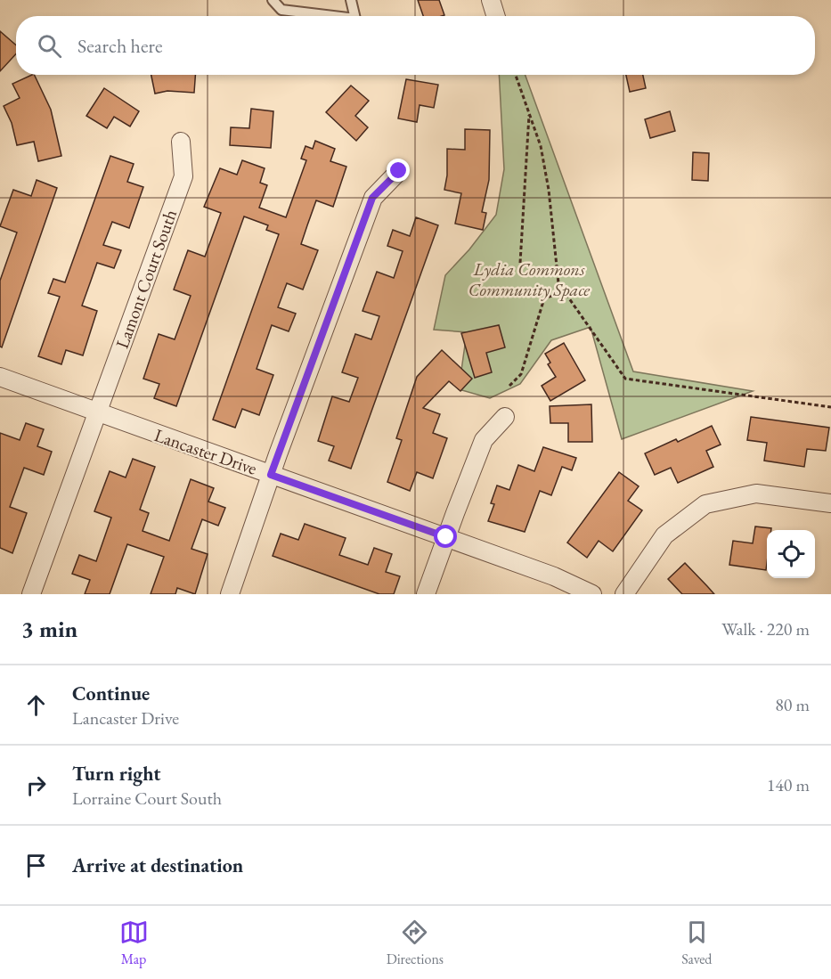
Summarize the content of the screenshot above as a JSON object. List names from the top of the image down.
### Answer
{
  "streets": {
    "street": ["Lamont Court South", "Lancaster Drive"]
  },
  "crossings": [
    ["Lamont Court South", "Lancaster Drive"]
  ],
  "parks": ["Lydia Commons Community Space"],
  "page": {
    "search": "Search here",
    "heading": ["3 min", "Walk · 220 m"],
    "list": [
      ["Continue", "Lancaster Drive", "80 m"],
      ["Turn right", "Lorraine Court South", "140 m"],
      "Arrive at destination"
    ],
    "nav": ["Map", "Directions", "Saved"]
  }
}
